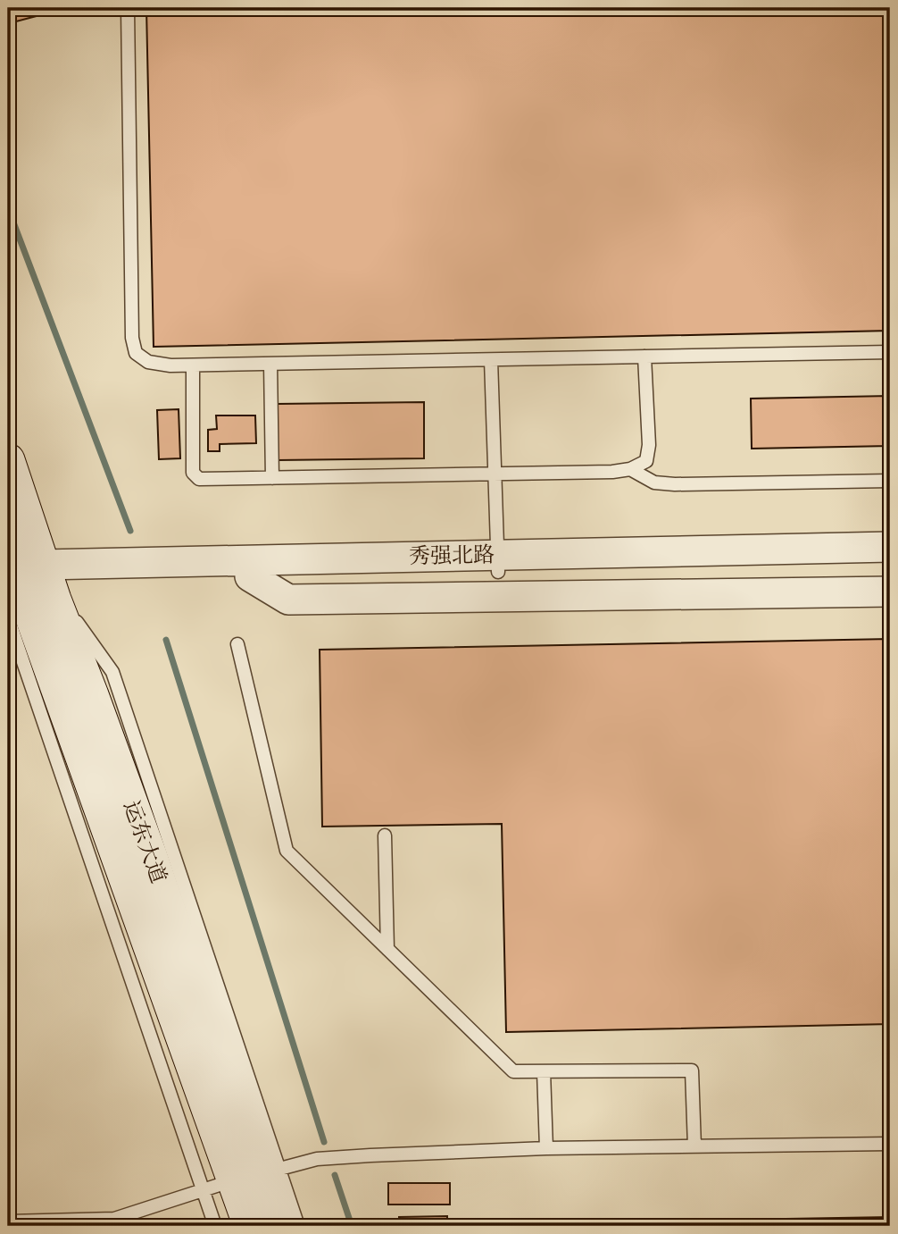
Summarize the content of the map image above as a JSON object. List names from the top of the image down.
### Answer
{
  "streets": {
    "main road": ["运东大道"],
    "street": ["秀强北路"]
  },
  "crossings": [
    ["秀强北路", "运东大道"]
  ]
}
